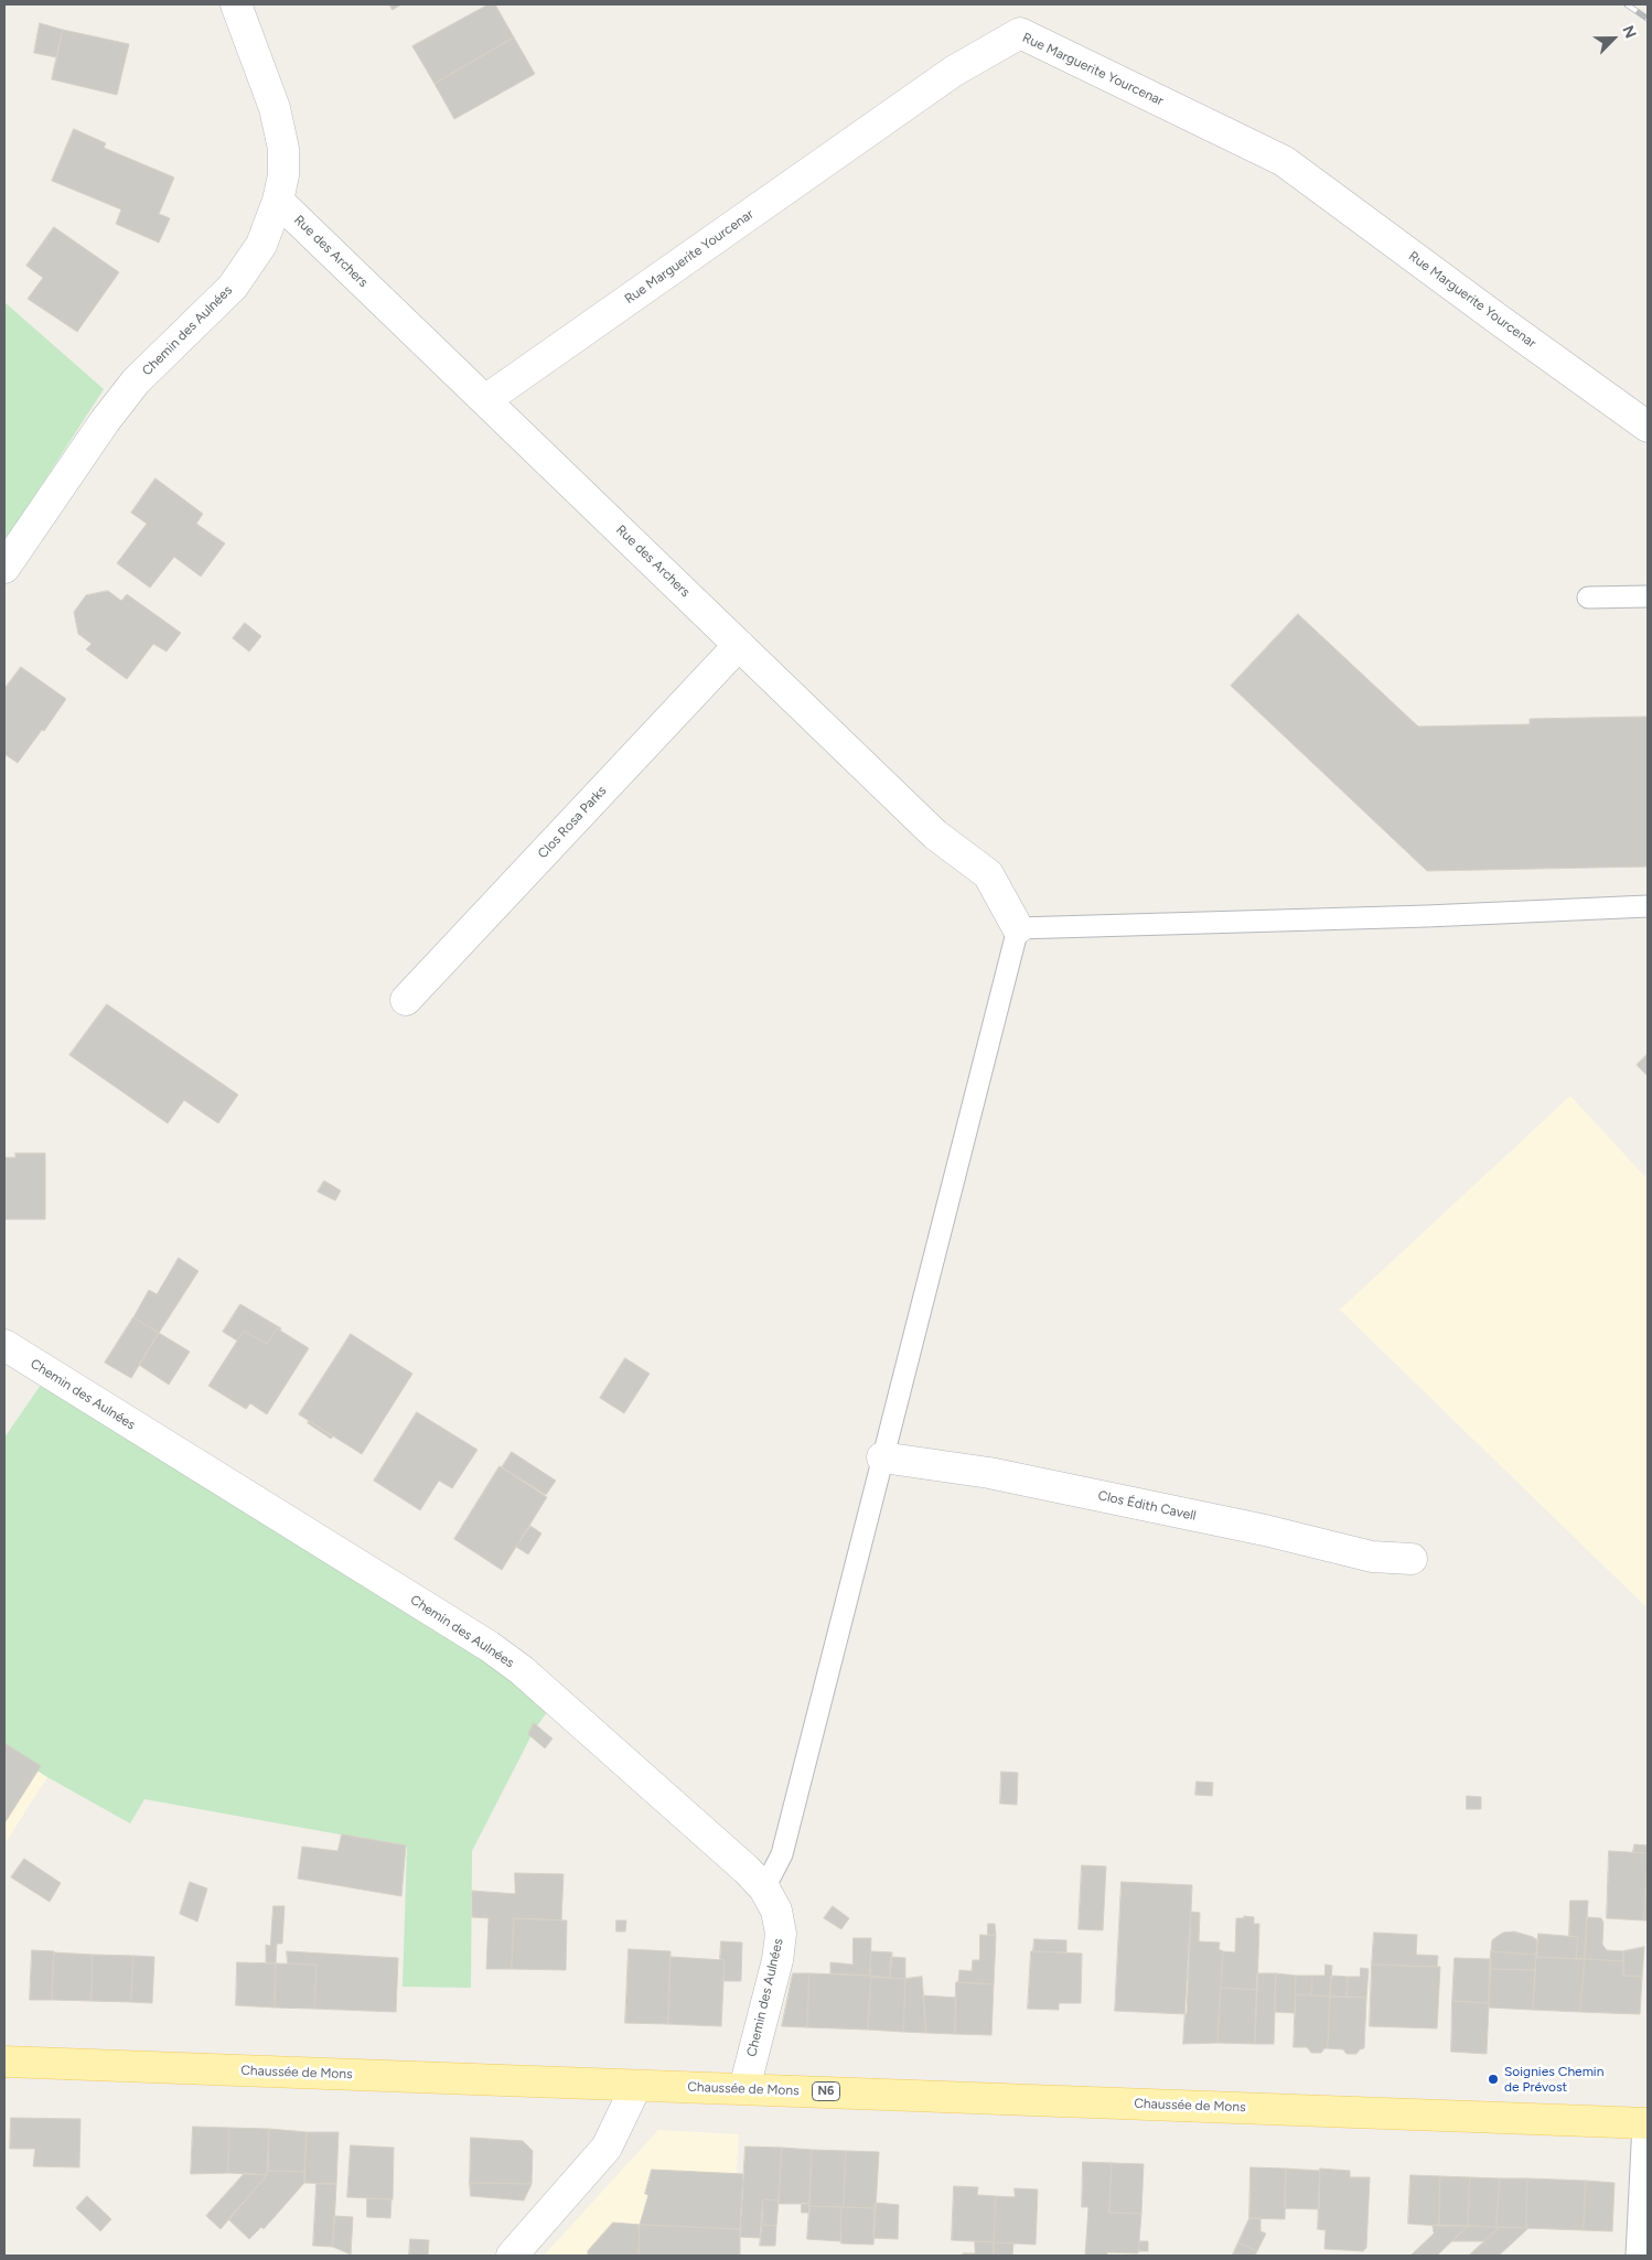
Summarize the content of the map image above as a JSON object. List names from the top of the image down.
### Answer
{
  "streets": {
    "main road": ["Chaussée de Mons", "N6"],
    "street": [
      "Rue Marguerite Yourcenar",
      "Rue des Archers",
      "Chemin des Aulnées",
      "Clos Rosa Parks",
      "Clos Édith Cavell"
    ]
  },
  "crossings": [
    ["Rue Marguerite Yourcenar", "Rue des Archers"],
    ["Rue des Archers", "Chemin des Aulnées"],
    ["Rue des Archers", "Clos Rosa Parks"],
    ["Chemin des Aulnées", "Chaussée de Mons"]
  ],
  "places": ["Soignies Chemin de Prévost"],
  "north": "top right"
}
